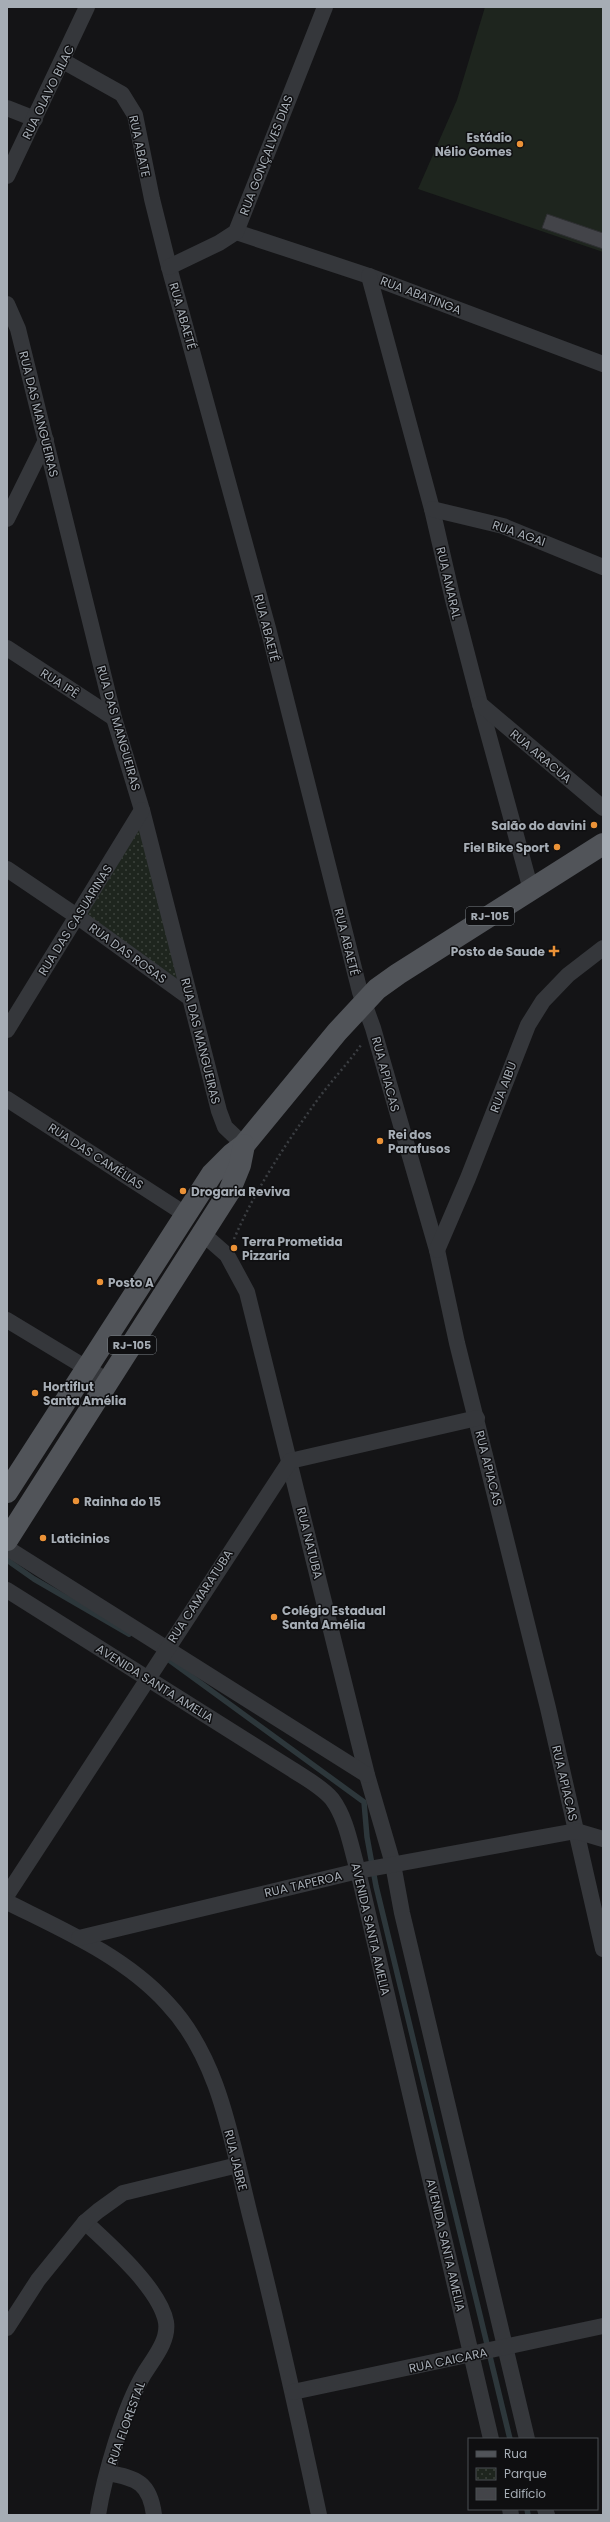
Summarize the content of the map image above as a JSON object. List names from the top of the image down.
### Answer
{
  "streets": {
    "main road": ["RJ-105"],
    "street": [
      "RUA OLAVO BILAC",
      "RUA ABATE",
      "RUA GONÇALVES DIAS",
      "RUA ABATINGA",
      "RUA ABAETÉ",
      "RUA DAS MANGUEIRAS",
      "RUA AGAI",
      "RUA AMARAL",
      "RUA IPÊ",
      "RUA ARACUA",
      "RUA DAS CASUARINAS",
      "RUA DAS ROSAS",
      "RUA APIACAS",
      "RUA AIBU",
      "RUA DAS CAMÉLIAS",
      "RUA NATUBA",
      "RUA CAMARATUBA",
      "AVENIDA SANTA AMELIA",
      "RUA TAPEROA",
      "RUA JABRE",
      "RUA CAICARA",
      "RUA FLORESTAL"
    ]
  },
  "crossings": [
    ["RUA OLAVO BILAC", "RUA ABATE"],
    ["RUA ABATE", "RUA ABAETÉ"],
    ["RUA GONÇALVES DIAS", "RUA ABATINGA"],
    ["RUA ABATINGA", "RUA AMARAL"],
    ["RUA ABAETÉ", "RJ-105"],
    ["RUA ABAETÉ", "RUA APIACAS"],
    ["RUA DAS MANGUEIRAS", "RUA IPÊ"],
    ["RUA DAS MANGUEIRAS", "RJ-105"],
    ["RUA DAS MANGUEIRAS", "RUA DAS CASUARINAS"],
    ["RUA DAS MANGUEIRAS", "RUA DAS ROSAS"],
    ["RUA AGAI", "RUA AMARAL"],
    ["RUA AMARAL", "RUA ARACUA"],
    ["RUA AMARAL", "RJ-105"],
    ["RJ-105", "RUA APIACAS"],
    ["RJ-105", "RUA DAS CAMÉLIAS"],
    ["RJ-105", "RUA NATUBA"],
    ["RUA DAS CASUARINAS", "RUA DAS ROSAS"],
    ["RUA APIACAS", "RUA AIBU"],
    ["RUA APIACAS", "RUA TAPEROA"],
    ["RUA NATUBA", "RUA CAMARATUBA"],
    ["RUA NATUBA", "RUA TAPEROA"],
    ["RUA CAMARATUBA", "AVENIDA SANTA AMELIA"],
    ["AVENIDA SANTA AMELIA", "RUA TAPEROA"],
    ["AVENIDA SANTA AMELIA", "RUA CAICARA"],
    ["RUA TAPEROA", "RUA JABRE"],
    ["RUA JABRE", "RUA CAICARA"]
  ],
  "places": {
    "other": [
      "Estádio Nélio Gomes",
      "Salão do davini",
      "Fiel Bike Sport",
      "Rei dos Parafusos",
      "Drogaria Reviva",
      "Terra Prometida Pizzaria",
      "Posto A",
      "Hortiflut Santa Amélia",
      "Rainha do 15",
      "Laticinios",
      "Colégio Estadual Santa Amélia"
    ],
    "health": ["Posto de Saude"]
  },
  "legend": ["Rua", "Parque", "Edifício"]
}
